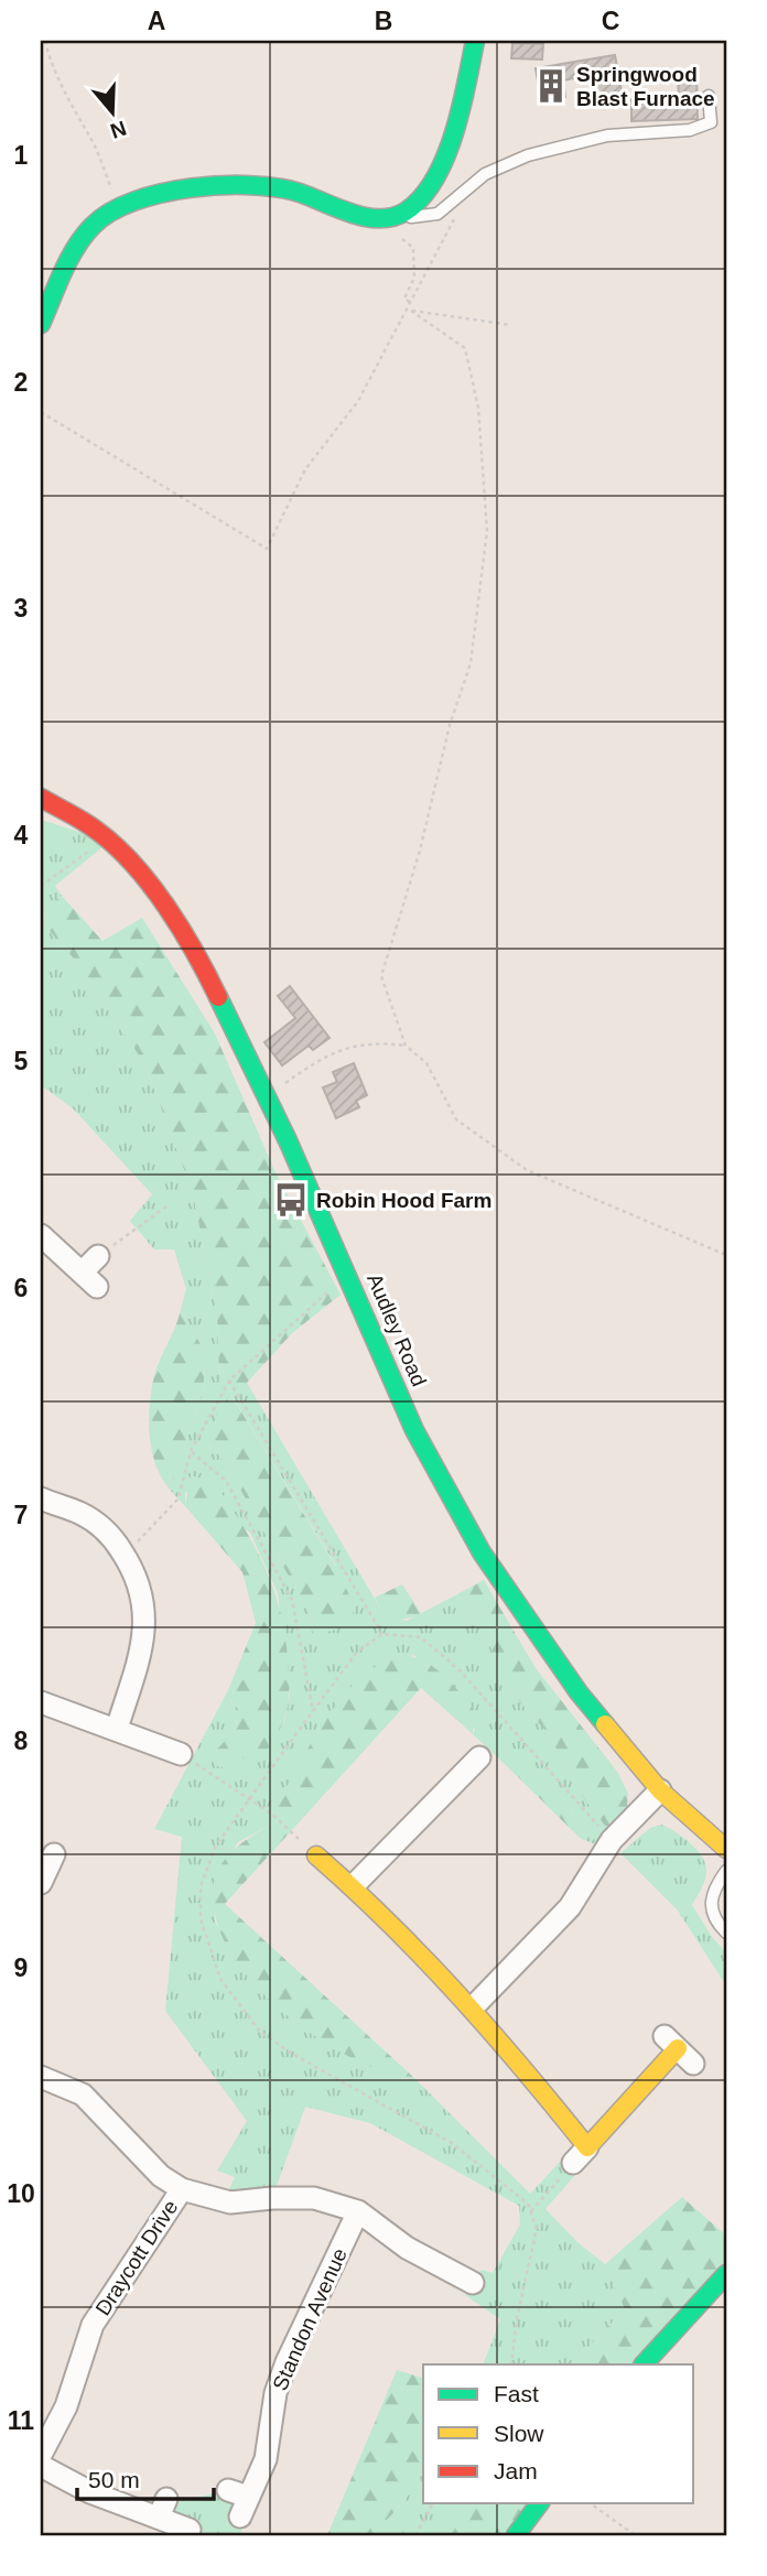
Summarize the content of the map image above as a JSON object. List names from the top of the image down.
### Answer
{
  "streets": {
    "street": ["Audley Road", "Draycott Drive", "Standon Avenue"]
  },
  "places": {
    "building": ["Springwood Blast Furnace"],
    "bus stop": ["Robin Hood Farm"]
  },
  "legend": ["Fast", "Slow", "Jam"],
  "scale_bar": "50 m",
  "north": "bottom",
  "grid": {
    "columns": ["A", "B", "C"],
    "rows": [
      "1",
      "2",
      "3",
      "4",
      "5",
      "6",
      "7",
      "8",
      "9",
      "10",
      "11"
    ]
  }
}
